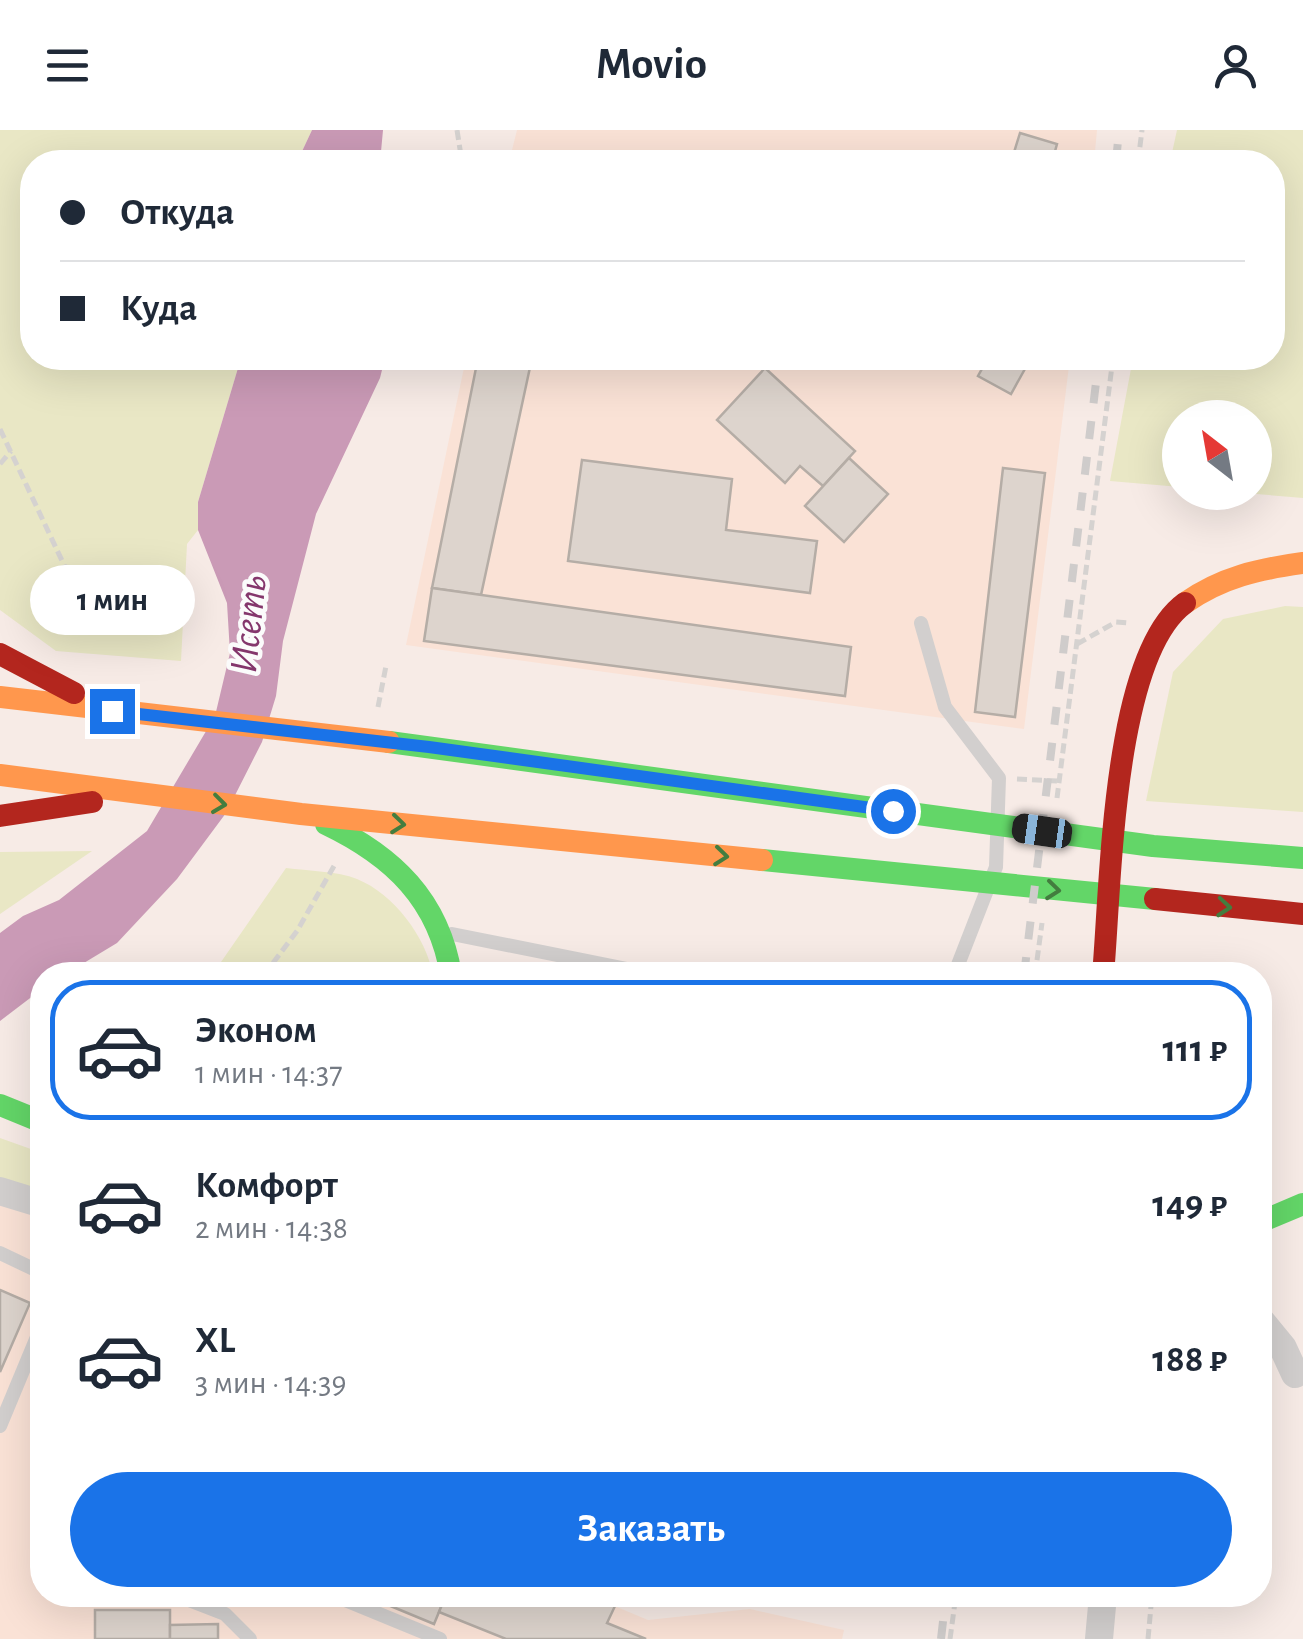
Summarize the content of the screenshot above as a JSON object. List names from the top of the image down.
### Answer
{
  "water": ["Исеть"],
  "north": "top left",
  "page": {
    "header": "Movio",
    "banner": ["Откуда", "Куда"],
    "bubble": "1 мин",
    "list": [
      {
        "name": "Эконом",
        "note": "1 мин · 14:37",
        "value": "111 ₽"
      },
      {
        "name": "Комфорт",
        "note": "2 мин · 14:38",
        "value": "149 ₽"
      },
      {
        "name": "XL",
        "note": "3 мин · 14:39",
        "value": "188 ₽"
      }
    ],
    "buttons": "Заказать"
  }
}
